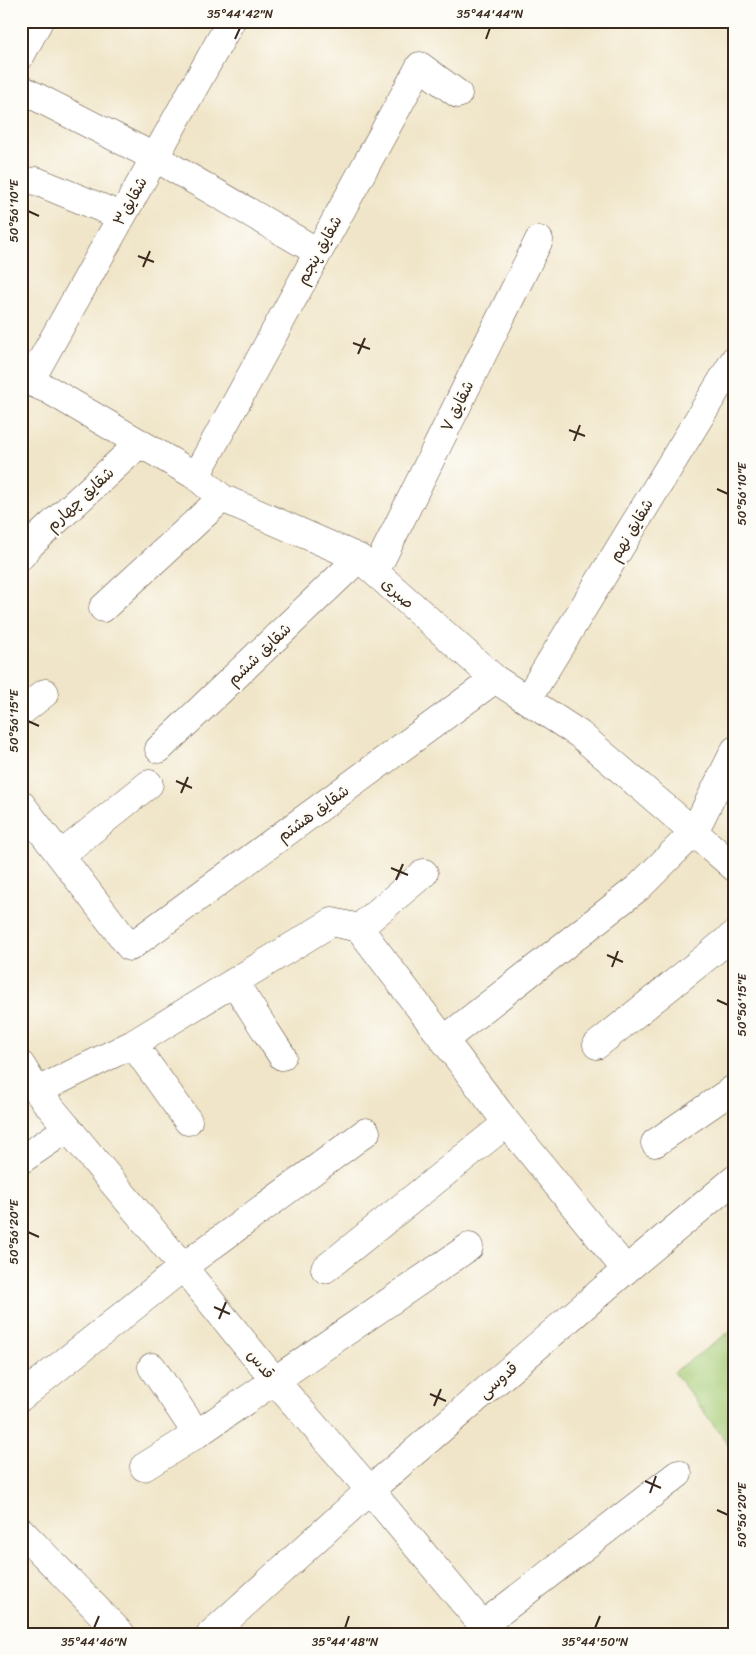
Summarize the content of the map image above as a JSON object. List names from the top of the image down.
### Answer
{
  "streets": {
    "street": [
      "شقایق۳",
      "شقایق پنجم",
      "شقایق ۷",
      "شقایق چهارم",
      "شقایق نهم",
      "صبری",
      "شقایق ششم",
      "شقایق هشتم",
      "قدس",
      "قدوسی"
    ]
  },
  "crossings": [
    ["شقایق۳", "صبری"],
    ["شقایق پنجم", "صبری"],
    ["شقایق ۷", "صبری"],
    ["شقایق ۷", "شقایق ششم"],
    ["شقایق چهارم", "صبری"],
    ["شقایق نهم", "صبری"],
    ["صبری", "شقایق ششم"],
    ["صبری", "شقایق هشتم"],
    ["قدس", "قدوسی"]
  ],
  "coordinates": [
    "35°44'42\"N",
    "35°44'44\"N",
    "50°56'10\"E",
    "50°56'15\"E",
    "50°56'20\"E",
    "35°44'46\"N",
    "35°44'48\"N",
    "35°44'50\"N"
  ]
}
